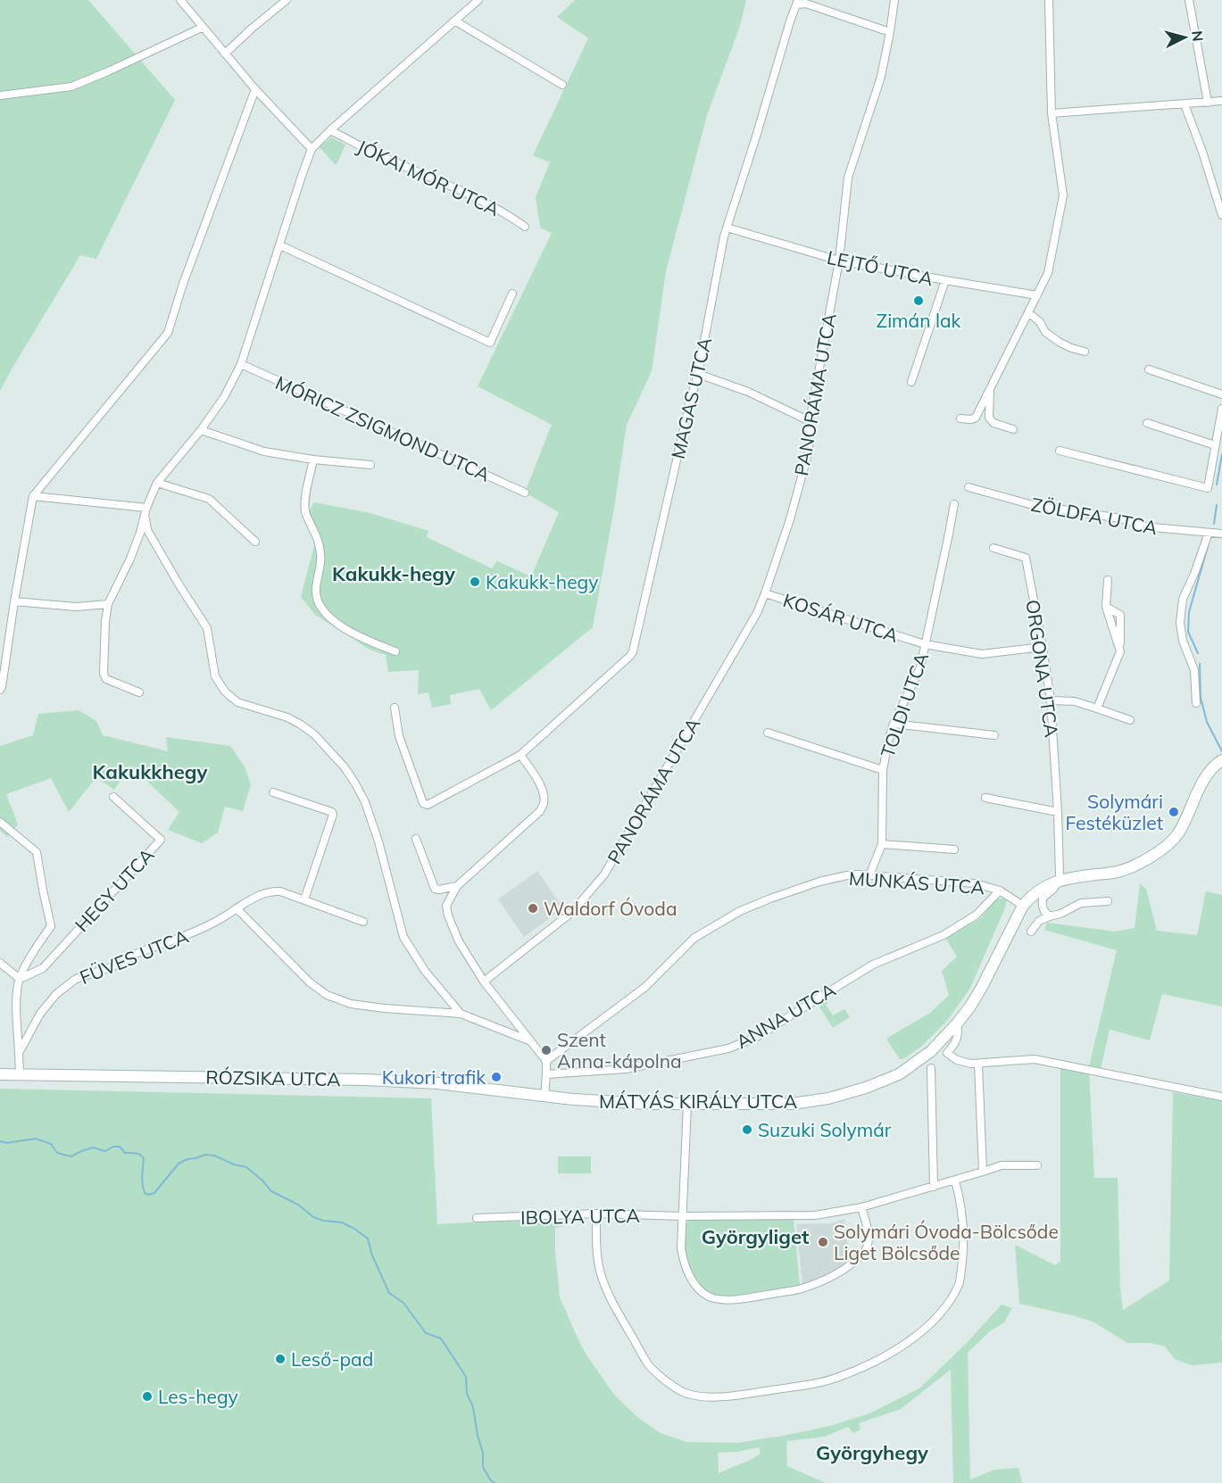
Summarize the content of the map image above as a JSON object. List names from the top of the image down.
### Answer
{
  "streets": {
    "main road": ["RÓZSIKA UTCA", "MÁTYÁS KIRÁLY UTCA"],
    "street": [
      "JÓKAI MÓR UTCA",
      "LEJTŐ UTCA",
      "PANORÁMA UTCA",
      "MAGAS UTCA",
      "MÓRICZ ZSIGMOND UTCA",
      "ZÖLDFA UTCA",
      "KOSÁR UTCA",
      "ORGONA UTCA",
      "TOLDI UTCA",
      "MUNKÁS UTCA",
      "HEGY UTCA",
      "FÜVES UTCA",
      "ANNA UTCA",
      "IBOLYA UTCA"
    ]
  },
  "crossings": [
    ["LEJTŐ UTCA", "PANORÁMA UTCA"],
    ["LEJTŐ UTCA", "MAGAS UTCA"],
    ["PANORÁMA UTCA", "KOSÁR UTCA"],
    ["KOSÁR UTCA", "ORGONA UTCA"],
    ["KOSÁR UTCA", "TOLDI UTCA"],
    ["ORGONA UTCA", "MÁTYÁS KIRÁLY UTCA"],
    ["TOLDI UTCA", "MUNKÁS UTCA"],
    ["MUNKÁS UTCA", "ANNA UTCA"],
    ["MUNKÁS UTCA", "MÁTYÁS KIRÁLY UTCA"],
    ["RÓZSIKA UTCA", "MÁTYÁS KIRÁLY UTCA"]
  ],
  "districts": [
    "Kakukk-hegy",
    "Kakukkhegy",
    "Györgyliget",
    "Györgyhegy"
  ],
  "places": [
    "Zimán lak",
    "Kakukk-hegy",
    "Solymári Festéküzlet",
    "Waldorf Óvoda",
    "Szent Anna-kápolna",
    "Kukori trafik",
    "Suzuki Solymár",
    "Solymári Óvoda-Bölcsőde Liget Bölcsőde",
    "Leső-pad",
    "Les-hegy"
  ],
  "north": "right"
}
